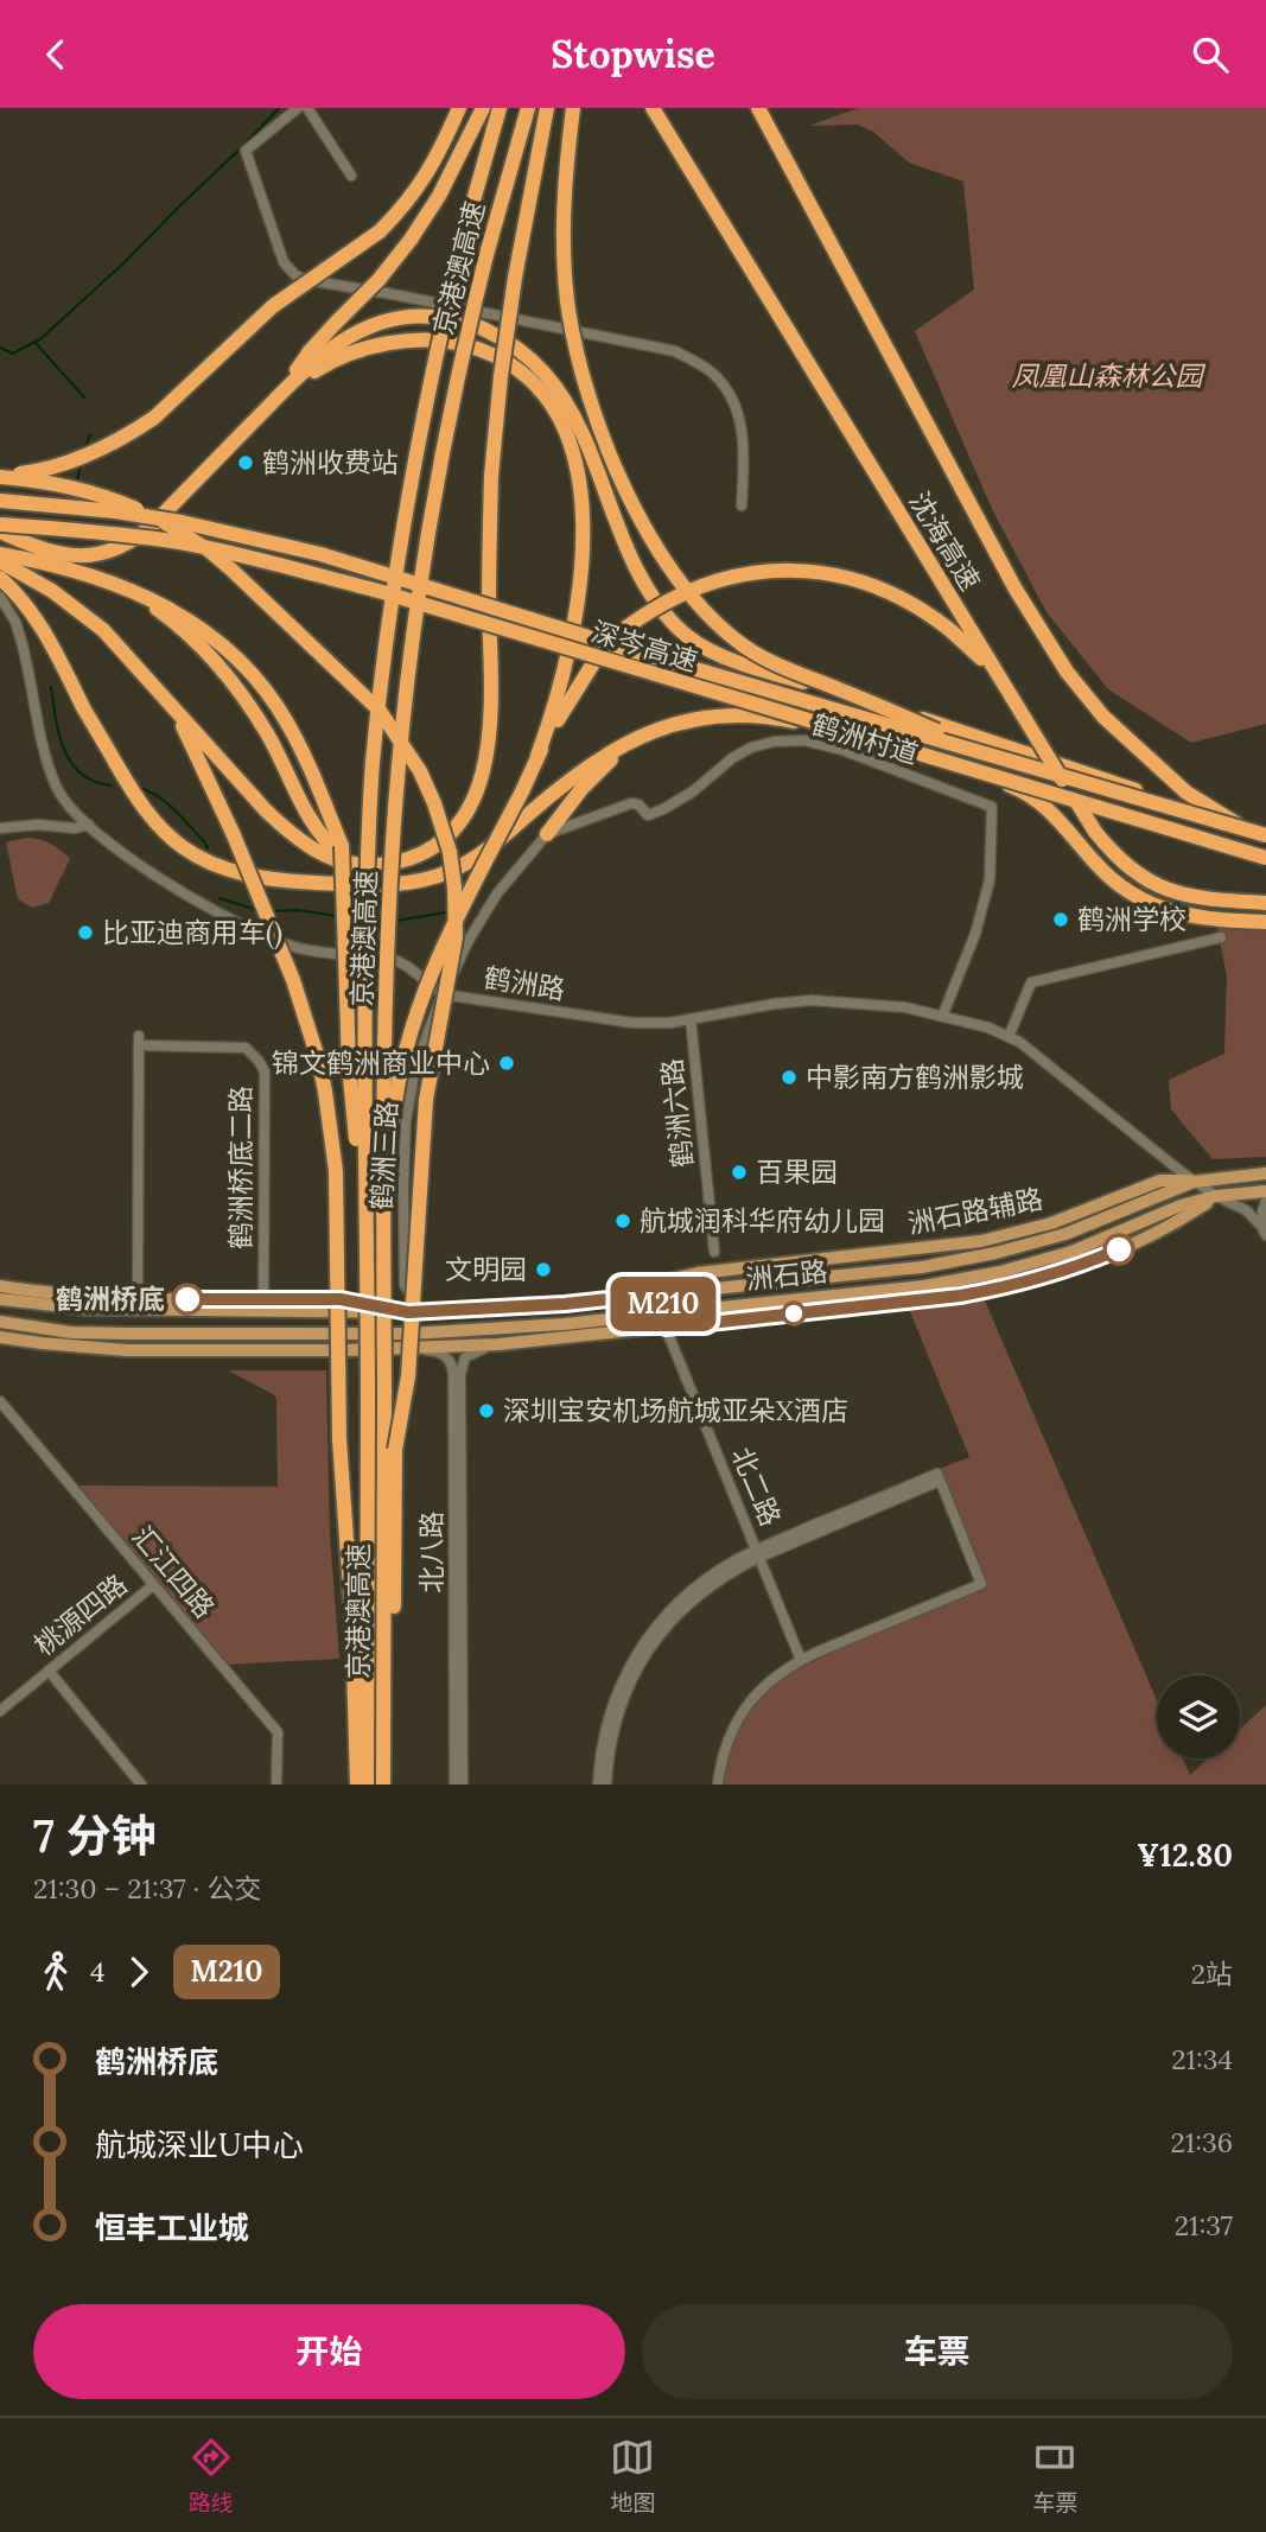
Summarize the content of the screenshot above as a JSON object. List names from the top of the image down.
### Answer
{
  "streets": {
    "highway": ["京港澳高速", "沈海高速", "深岑高速"],
    "main road": ["洲石路辅路", "洲石路"],
    "street": [
      "鹤洲村道",
      "鹤洲路",
      "鹤洲六路",
      "鹤洲三路",
      "鹤洲桥底二路",
      "北二路",
      "北八路",
      "汇江四路",
      "桃源四路"
    ]
  },
  "crossings": [
    ["鹤洲村道", "鹤洲路"],
    ["鹤洲村道", "鹤洲三路"],
    ["鹤洲路", "鹤洲六路"],
    ["鹤洲路", "鹤洲三路"],
    ["鹤洲路", "洲石路辅路"],
    ["鹤洲路", "洲石路"],
    ["洲石路辅路", "洲石路"],
    ["洲石路辅路", "北二路"],
    ["洲石路", "北二路"],
    ["汇江四路", "桃源四路"]
  ],
  "parks": ["凤凰山森林公园"],
  "places": [
    "鹤洲收费站",
    "鹤洲学校",
    "比亚迪商用车()",
    "锦文鹤洲商业中心",
    "中影南方鹤洲影城",
    "百果园",
    "航城润科华府幼儿园",
    "文明园",
    "鹤洲桥底",
    "深圳宝安机场航城亚朵X酒店"
  ],
  "lines": ["bus line M210"],
  "page": {
    "header": "Stopwise",
    "on_map": "M210",
    "heading": ["7 分钟", "21:30 – 21:37 · 公交", "¥12.80"],
    "legs": ["4", "M210", "2站"],
    "list": [
      {
        "name": "鹤洲桥底",
        "value": "21:34"
      },
      {
        "name": "航城深业U中心",
        "value": "21:36"
      },
      {
        "name": "恒丰工业城",
        "value": "21:37"
      }
    ],
    "buttons": ["开始", "车票"],
    "tabs": ["路线", "地图", "车票"]
  }
}
